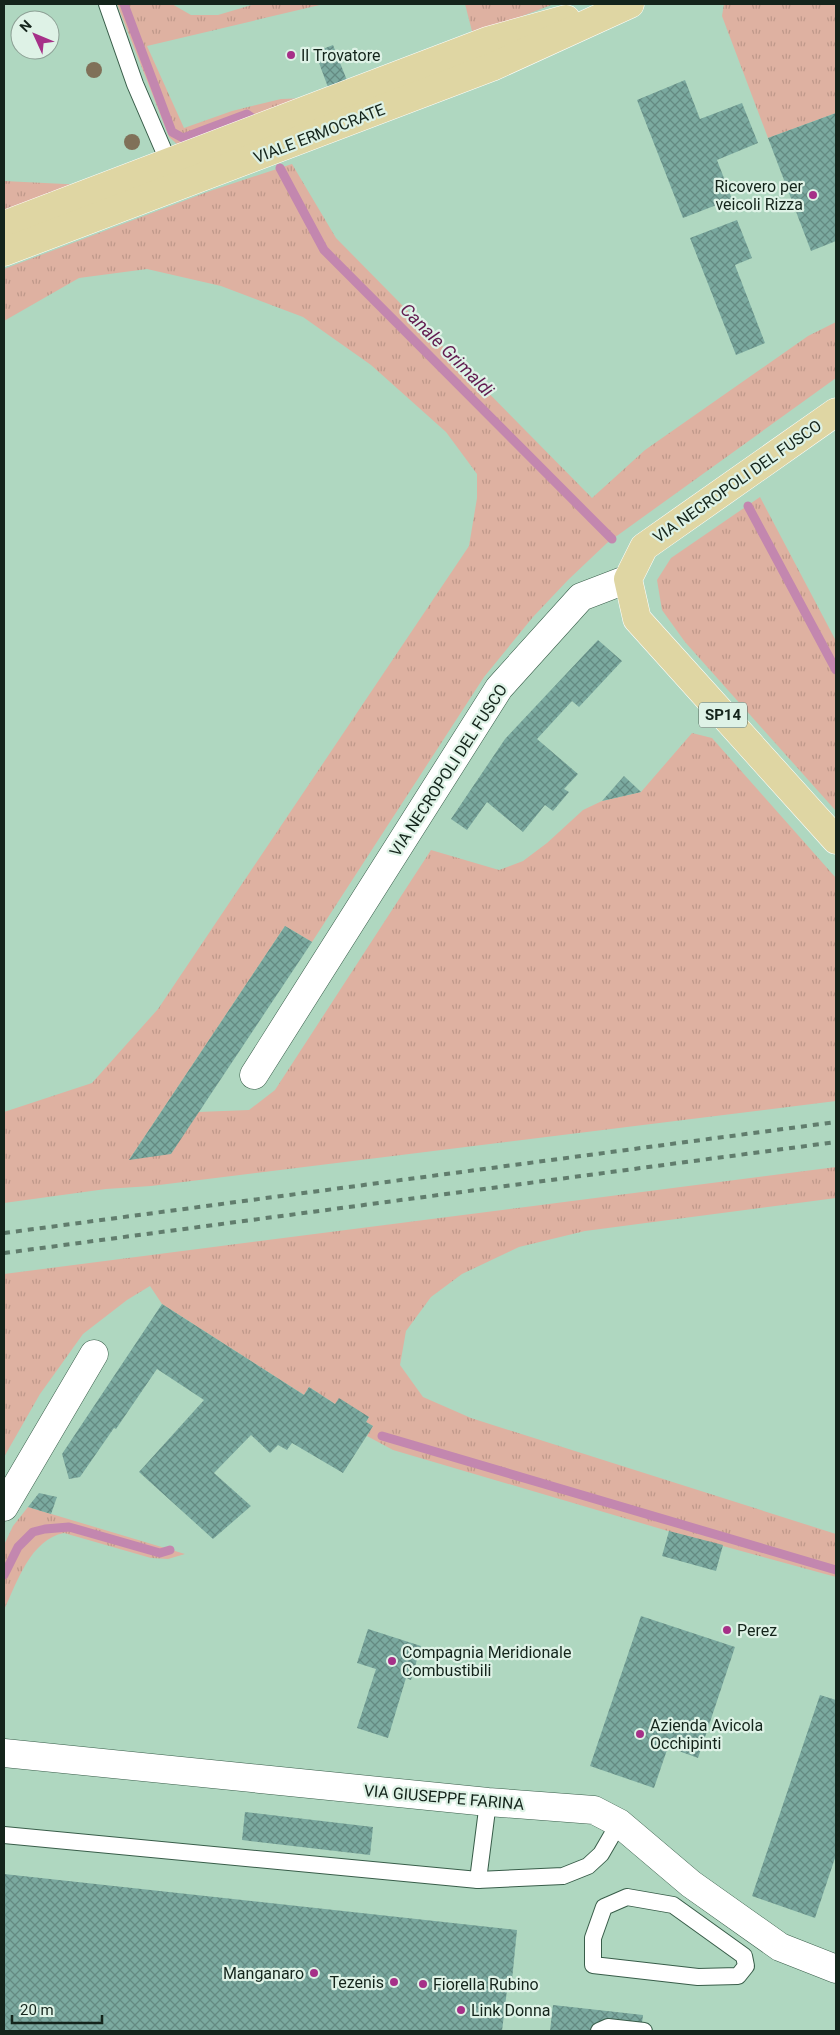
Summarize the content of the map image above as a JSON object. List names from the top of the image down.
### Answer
{
  "streets": {
    "main road": ["VIALE ERMOCRATE", "VIA NECROPOLI DEL FUSCO", "SP14"],
    "street": ["VIA GIUSEPPE FARINA"]
  },
  "crossings": [
    ["VIA NECROPOLI DEL FUSCO", "SP14"]
  ],
  "water": ["Canale Grimaldi"],
  "places": [
    "Il Trovatore",
    "Ricovero per veicoli Rizza",
    "Perez",
    "Compagnia Meridionale Combustibili",
    "Azienda Avicola Occhipinti",
    "Manganaro",
    "Tezenis",
    "Fiorella Rubino",
    "Link Donna"
  ],
  "scale_bar": "20 m",
  "north": "top left"
}
